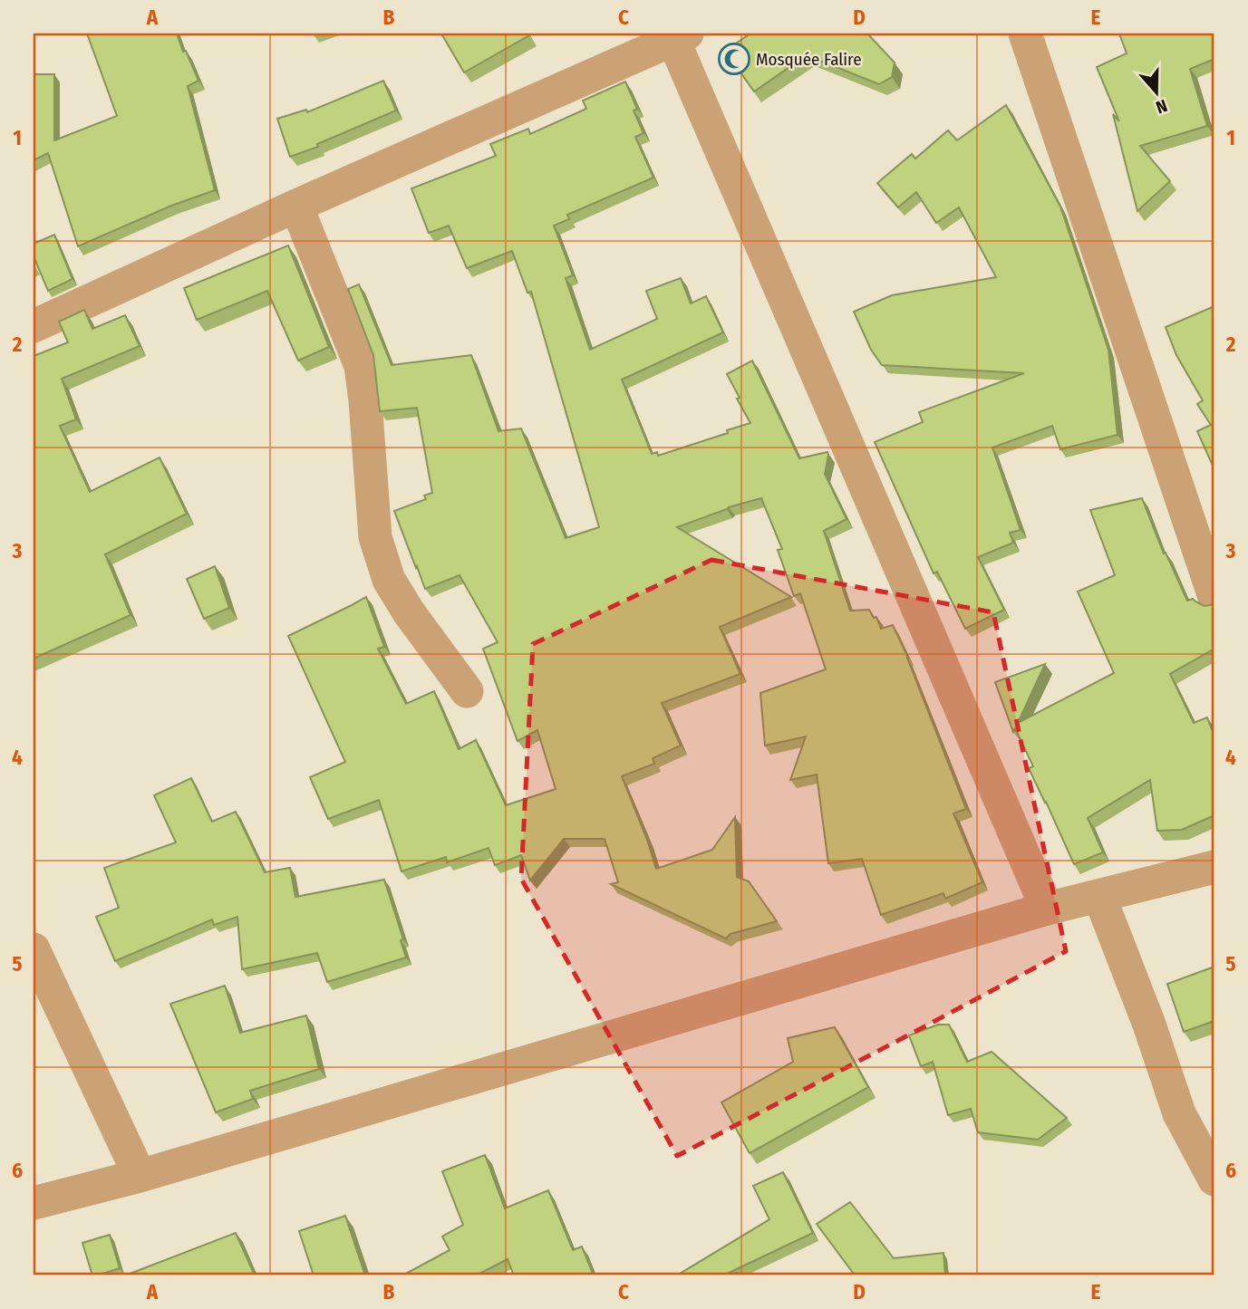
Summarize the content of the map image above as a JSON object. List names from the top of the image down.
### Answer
{
  "places": {
    "mosque": ["Mosquée Falire"]
  },
  "north": "bottom",
  "grid": {
    "columns": [
      "A",
      "B",
      "C",
      "D",
      "E"
    ],
    "rows": [
      "1",
      "2",
      "3",
      "4",
      "5",
      "6"
    ]
  }
}
